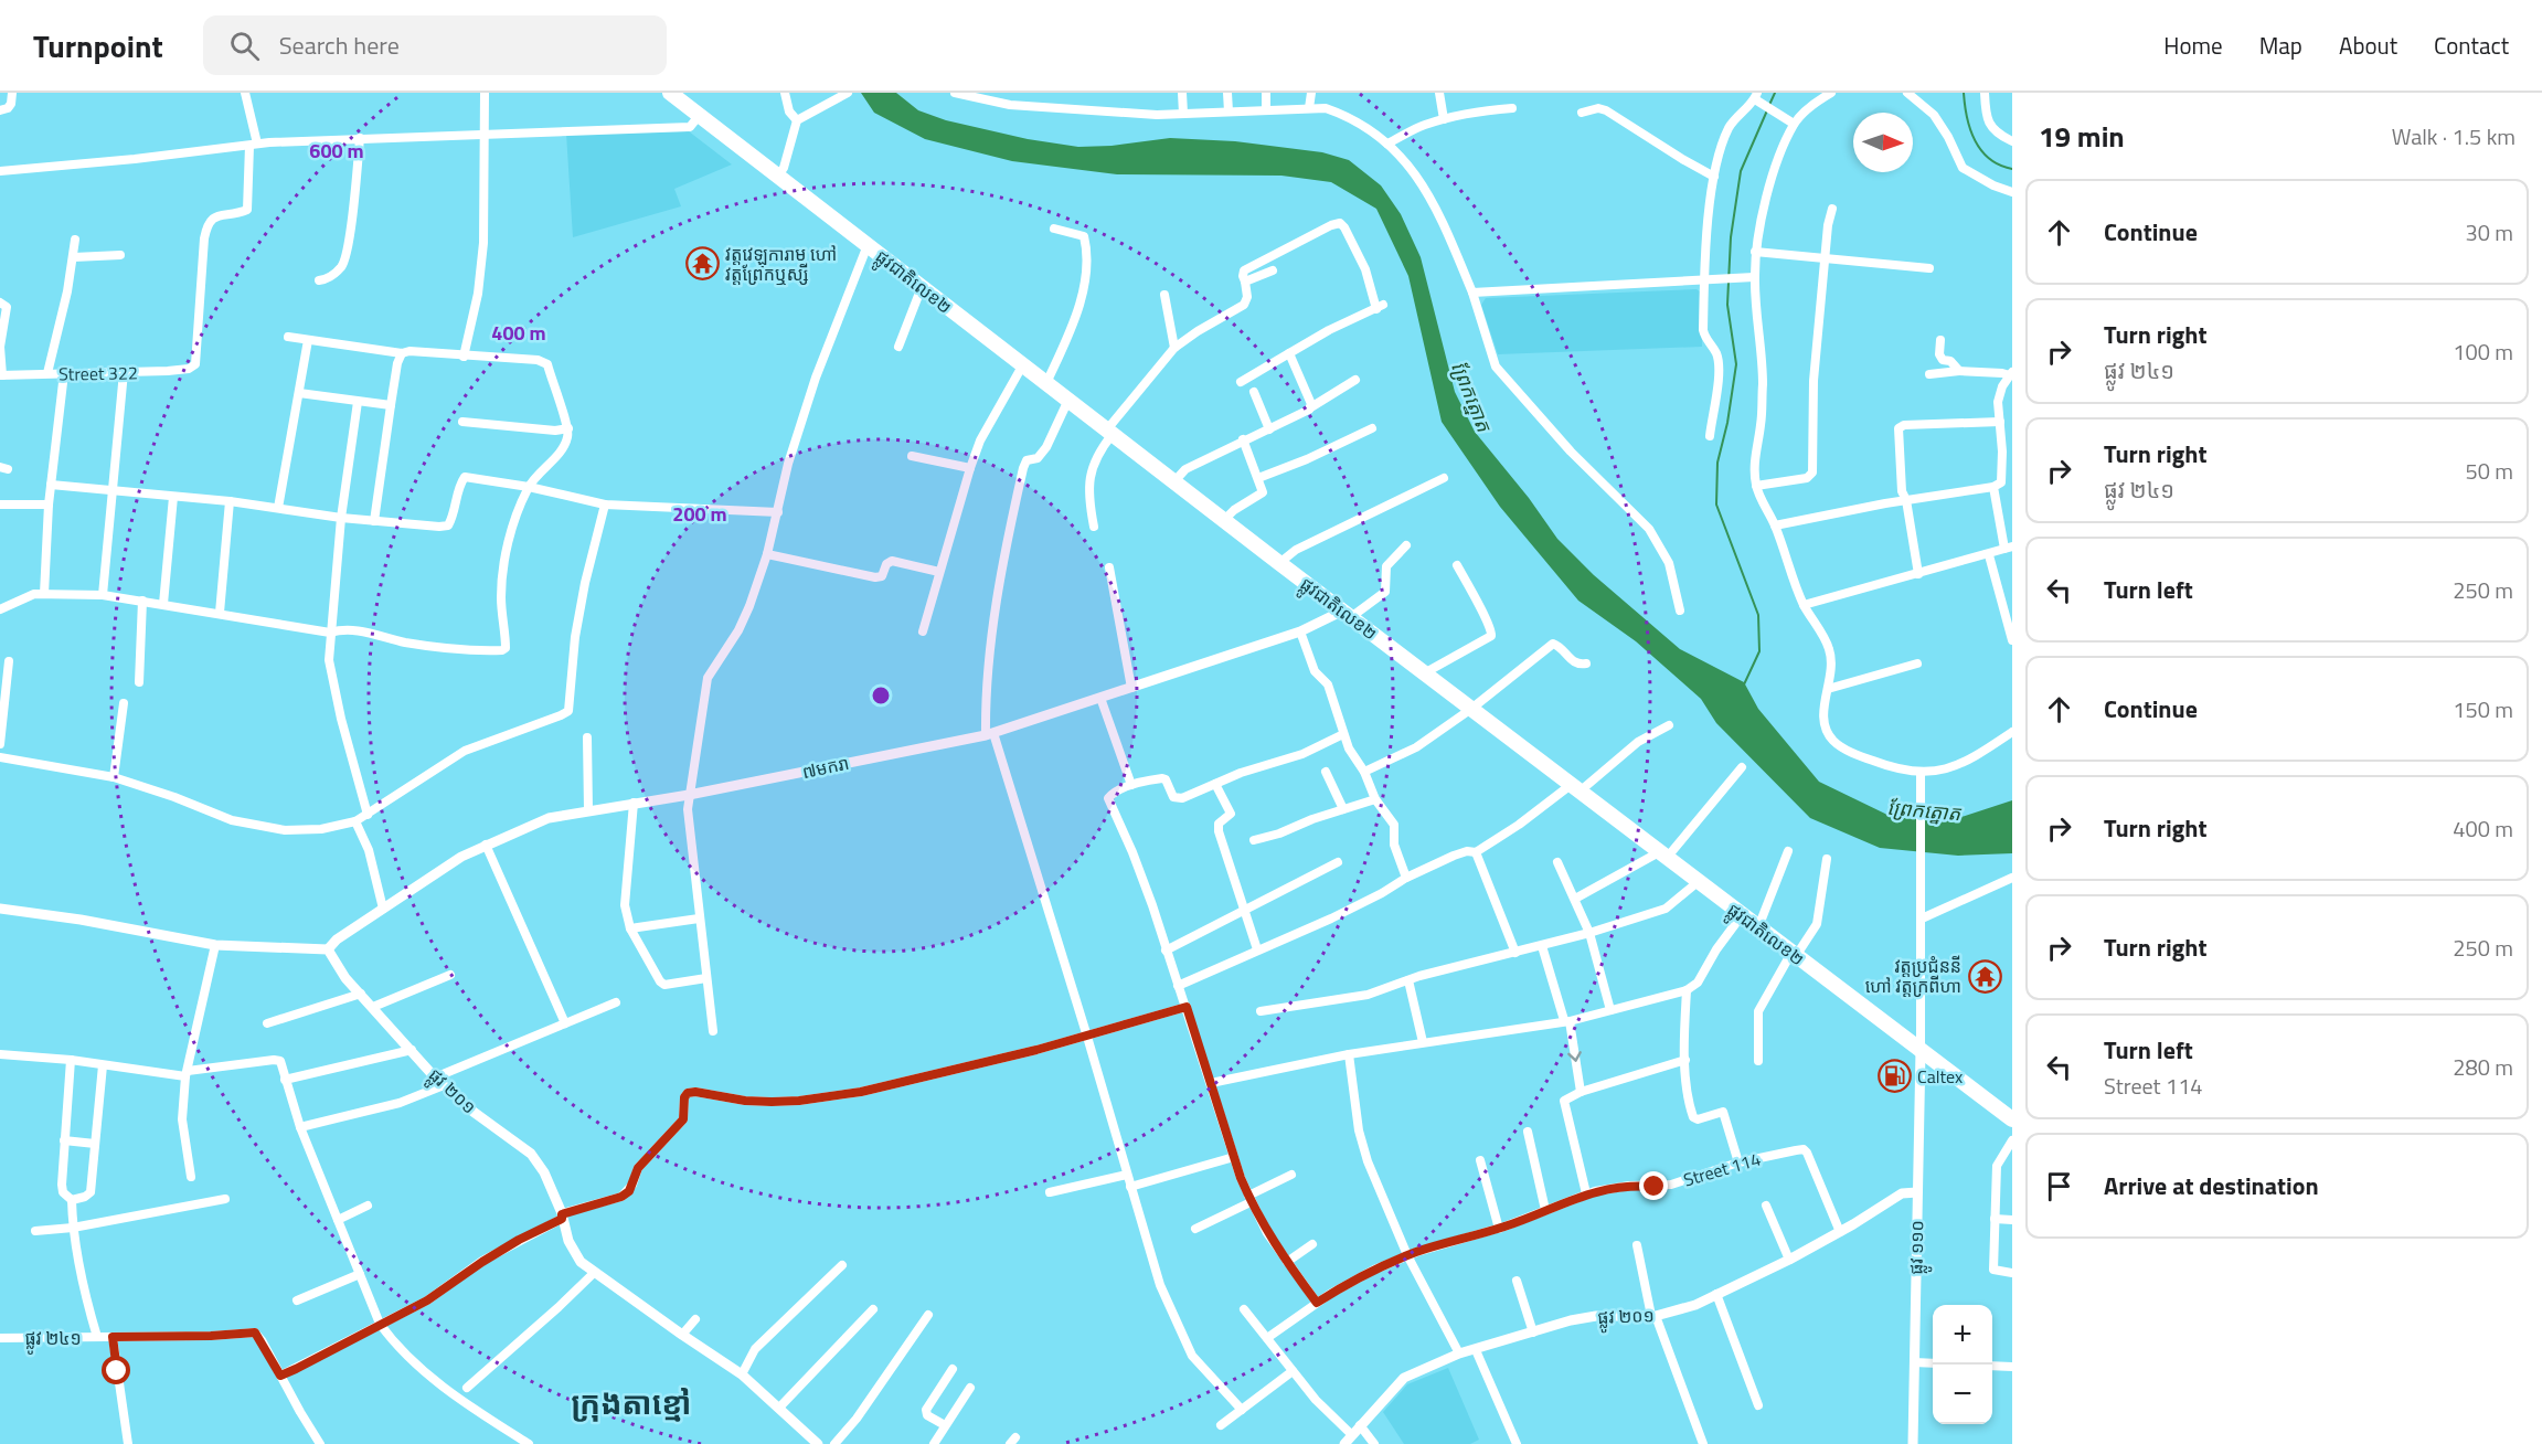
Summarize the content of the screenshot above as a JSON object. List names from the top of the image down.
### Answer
{
  "streets": {
    "highway": ["ផ្លូវជាតិលេខ២"],
    "street": [
      "Street 322",
      "៧មករា",
      "ផ្លូវ ២០១",
      "Street 114",
      "ផ្លូវ ១១០",
      "ផ្លូវ ២៤១"
    ]
  },
  "crossings": [
    ["ផ្លូវជាតិលេខ២", "៧មករា"],
    ["ផ្លូវជាតិលេខ២", "ផ្លូវ ១១០"],
    ["៧មករា", "ផ្លូវ ២០១"],
    ["ផ្លូវ ២០១", "Street 114"],
    ["ផ្លូវ ២០១", "ផ្លូវ ១១០"]
  ],
  "districts": ["ក្រុងតាខ្មៅ"],
  "water": ["ព្រែកត្នោត"],
  "places": {
    "temple": ["វត្តវេឡុការាម ហៅ វត្តព្រែកឬស្សី", "វត្តប្រជុំននី ហៅ វត្តក្រពីហា"],
    "fuel station": ["Caltex"]
  },
  "north": "right",
  "page": {
    "header": "Turnpoint",
    "search": "Search here",
    "nav": [
      "Home",
      "Map",
      "About",
      "Contact"
    ],
    "heading": ["19 min", "Walk · 1.5 km"],
    "list": [
      ["Continue", "30 m"],
      ["Turn right", "ផ្លូវ ២៤១", "100 m"],
      ["Turn right", "ផ្លូវ ២៤១", "50 m"],
      ["Turn left", "250 m"],
      ["Continue", "150 m"],
      ["Turn right", "400 m"],
      ["Turn right", "250 m"],
      ["Turn left", "Street 114", "280 m"],
      "Arrive at destination"
    ],
    "map_buttons": ["+", "−"]
  },
  "rings": ["600 m", "400 m", "200 m"]
}
